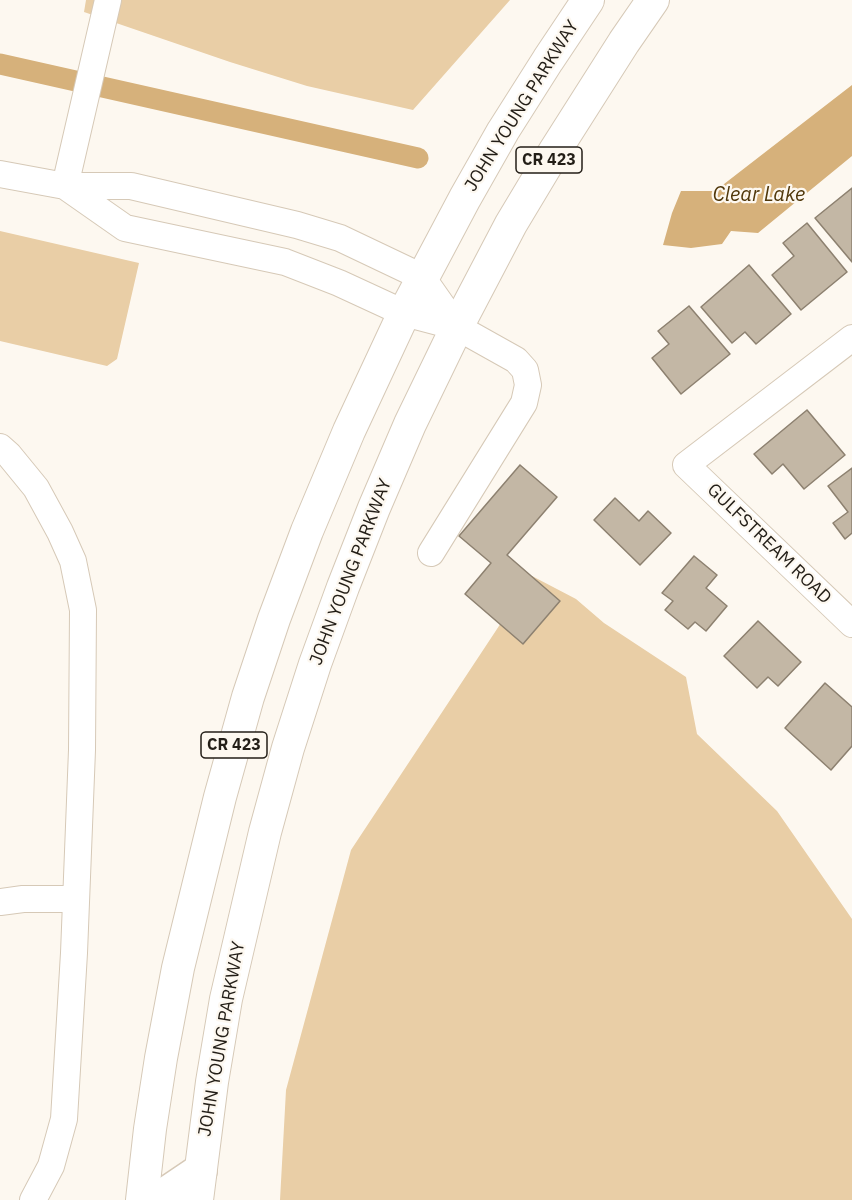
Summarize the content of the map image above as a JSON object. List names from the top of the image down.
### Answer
{
  "streets": {
    "main road": ["JOHN YOUNG PARKWAY", "CR 423"],
    "street": ["GULFSTREAM ROAD"]
  },
  "water": ["Clear Lake"]
}
